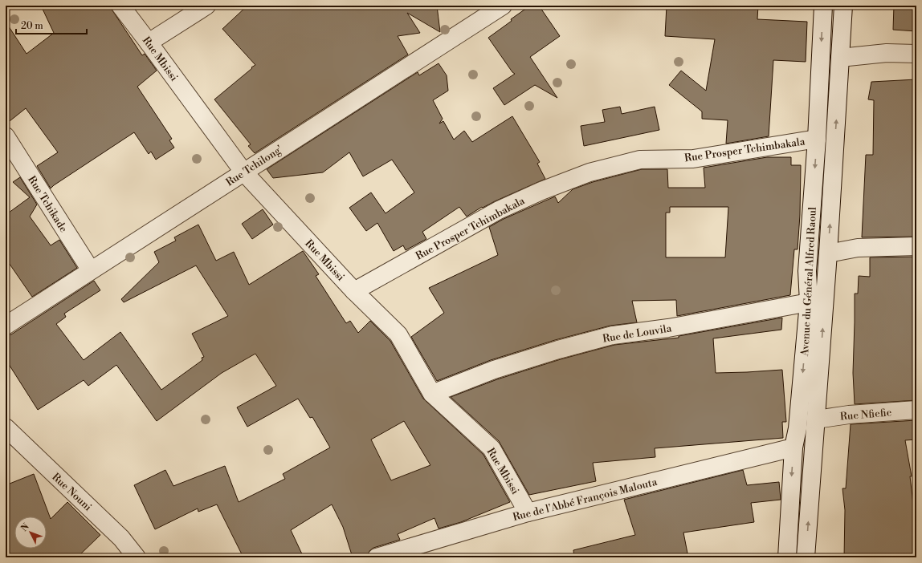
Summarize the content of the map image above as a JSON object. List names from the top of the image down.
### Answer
{
  "streets": {
    "street": [
      "Rue Mbissi",
      "Rue Prosper Tchimbakala",
      "Rue Tchilong'",
      "Rue Tchikade",
      "Avenue du Général Alfred Raoul",
      "Rue de Louvila",
      "Rue Nfiefie",
      "Rue Nouni",
      "Rue de l'Abbé François Malouta"
    ]
  },
  "crossings": [
    ["Rue Mbissi", "Rue Prosper Tchimbakala"],
    ["Rue Mbissi", "Rue Tchilong'"],
    ["Rue Mbissi", "Rue de Louvila"],
    ["Rue Mbissi", "Rue de l'Abbé François Malouta"],
    ["Rue Prosper Tchimbakala", "Avenue du Général Alfred Raoul"],
    ["Rue Tchilong'", "Rue Tchikade"],
    ["Avenue du Général Alfred Raoul", "Rue de Louvila"],
    ["Avenue du Général Alfred Raoul", "Rue de l'Abbé François Malouta"]
  ],
  "scale_bar": "20 m",
  "north": "top left"
}
